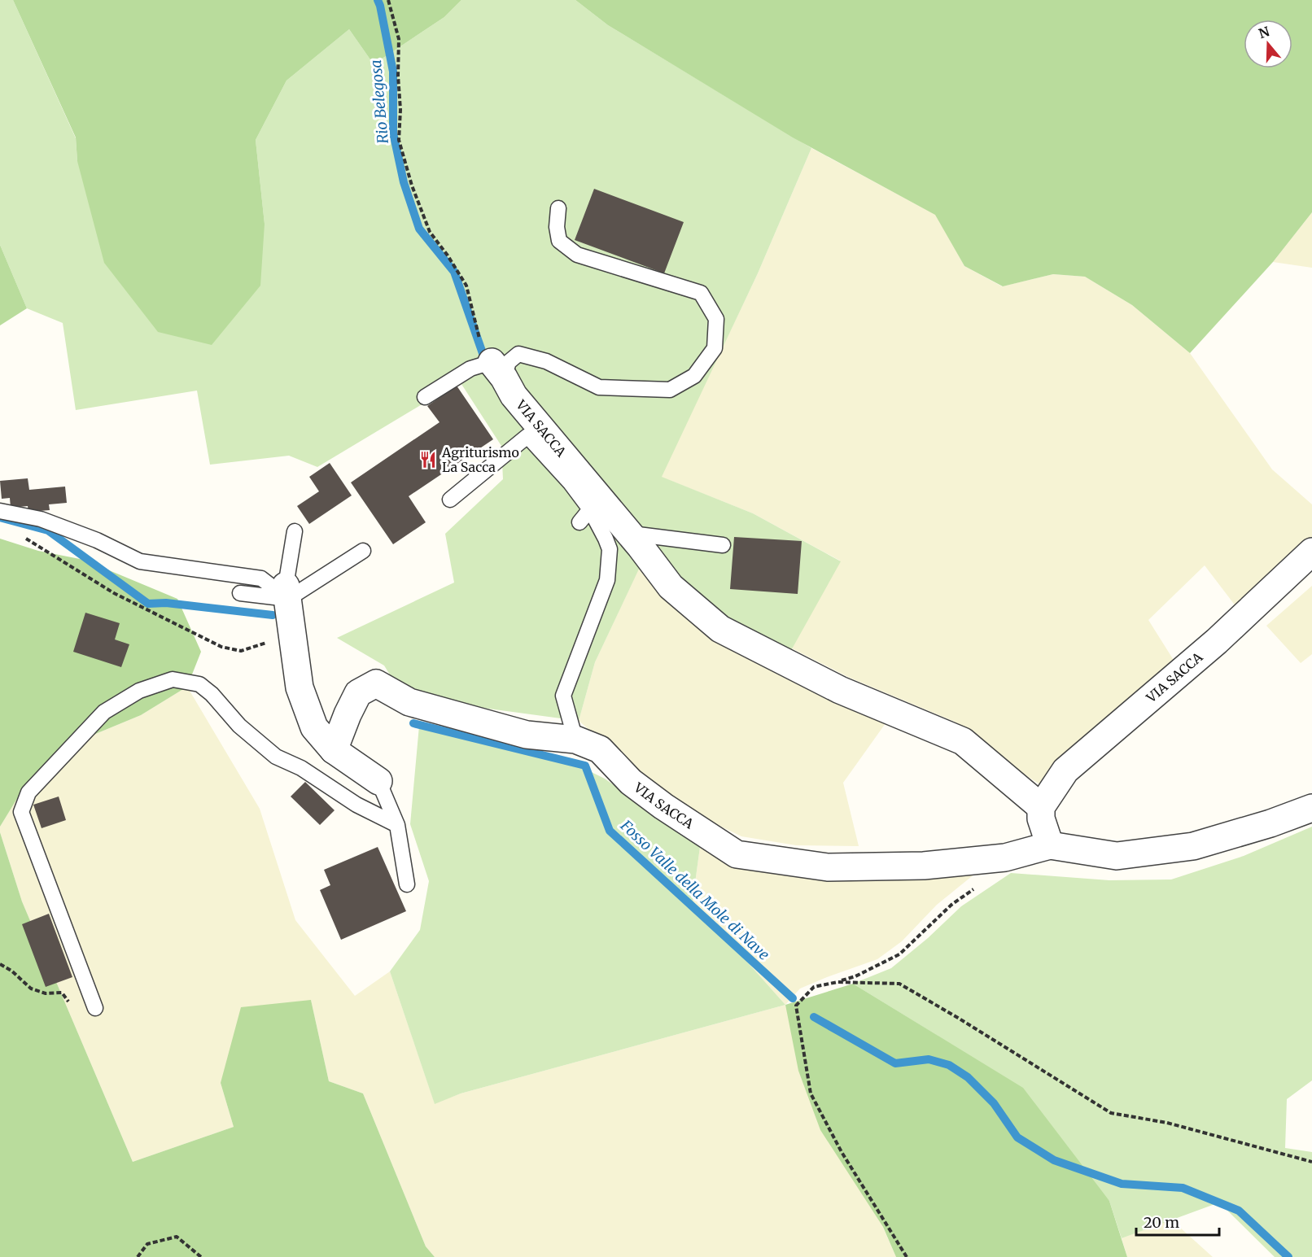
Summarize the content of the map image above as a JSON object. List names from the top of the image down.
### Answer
{
  "streets": {
    "street": ["VIA SACCA"]
  },
  "water": ["Rio Belegosa", "Fosso Valle della Mole di Nave"],
  "places": {
    "restaurant": ["Agriturismo La Sacca"]
  },
  "scale_bar": "20 m",
  "north": "top"
}
